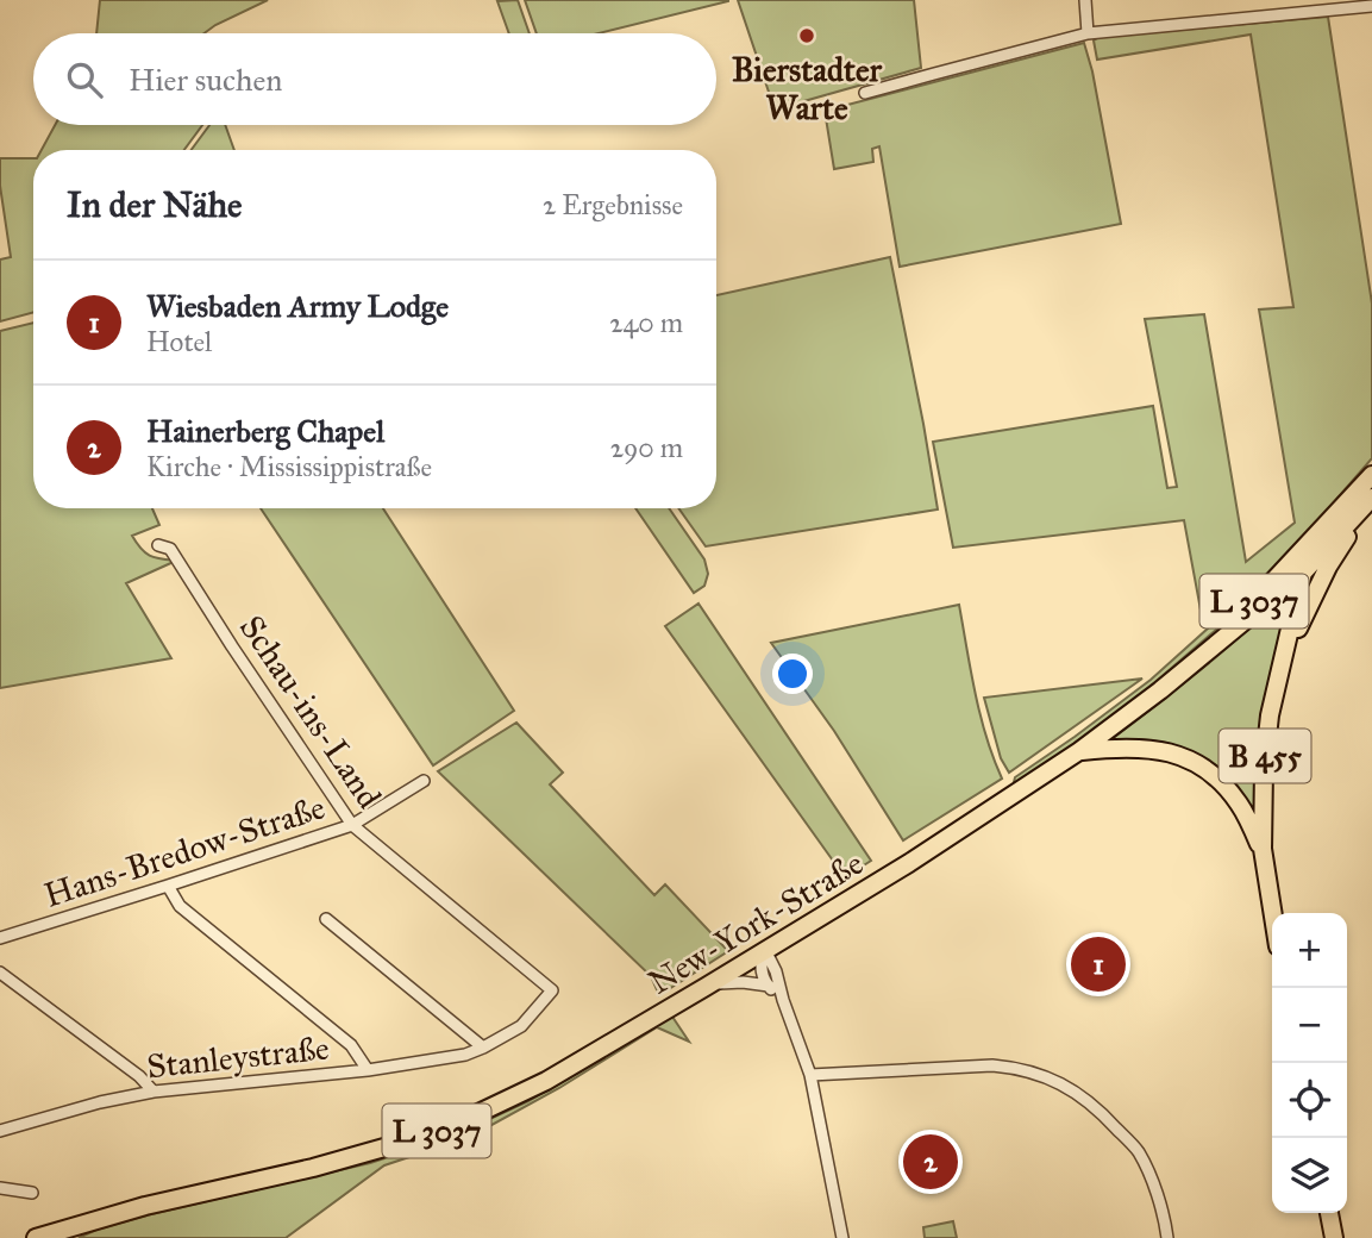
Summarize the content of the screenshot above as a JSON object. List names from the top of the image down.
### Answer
{
  "streets": {
    "main road": ["L 3037", "B 455", "New-York-Straße"],
    "street": ["Schau-ins-Land", "Hans-Bredow-Straße", "Stanleystraße"]
  },
  "crossings": [
    ["L 3037", "B 455"],
    ["L 3037", "New-York-Straße"],
    ["Schau-ins-Land", "Hans-Bredow-Straße"],
    ["Schau-ins-Land", "Stanleystraße"],
    ["B 455", "New-York-Straße"]
  ],
  "places": ["Bierstadter Warte"],
  "page": {
    "search": "Hier suchen",
    "heading": ["In der Nähe", "2 Ergebnisse"],
    "list": [
      {
        "mark": "1",
        "name": "Wiesbaden Army Lodge",
        "note": "Hotel",
        "value": "240 m"
      },
      {
        "mark": "2",
        "name": "Hainerberg Chapel",
        "note": "Kirche · Mississippistraße",
        "value": "290 m"
      }
    ],
    "map_buttons": ["+", "−"],
    "pins": ["1", "2"]
  }
}
